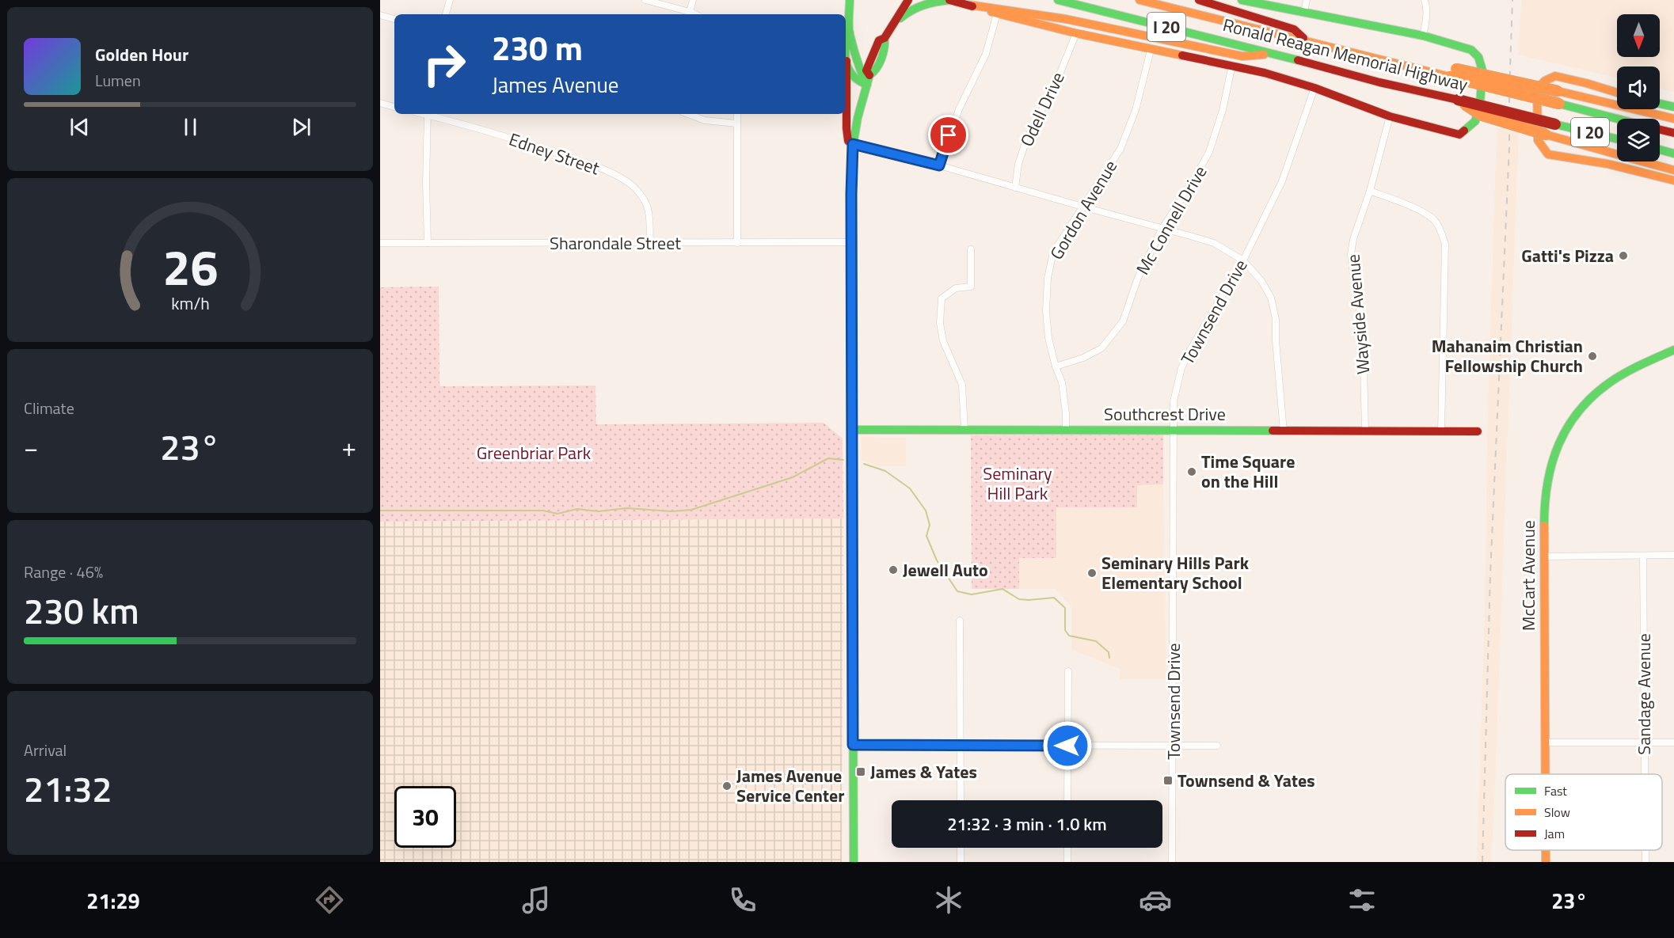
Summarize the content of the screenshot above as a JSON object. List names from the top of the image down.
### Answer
{
  "streets": {
    "main road": [
      "I 20",
      "Ronald Reagan Memorial Highway",
      "Southcrest Drive",
      "McCart Avenue"
    ],
    "street": [
      "Odell Drive",
      "Edney Street",
      "Gordon Avenue",
      "Mc Connell Drive",
      "Sharondale Street",
      "Townsend Drive",
      "Wayside Avenue",
      "Sandage Avenue"
    ]
  },
  "crossings": [
    ["Edney Street", "Sharondale Street"],
    ["Gordon Avenue", "Mc Connell Drive"],
    ["Gordon Avenue", "Southcrest Drive"],
    ["Townsend Drive", "Southcrest Drive"],
    ["Wayside Avenue", "Southcrest Drive"]
  ],
  "parks": ["Greenbriar Park", "Seminary Hill Park"],
  "places": {
    "other": [
      "Gatti's Pizza",
      "Mahanaim Christian Fellowship Church",
      "Time Square on the Hill",
      "Jewell Auto",
      "Seminary Hills Park Elementary School",
      "James Avenue Service Center"
    ],
    "transit": ["James & Yates", "Townsend & Yates"]
  },
  "legend": ["Fast", "Slow", "Jam"],
  "north": "bottom",
  "page": {
    "turn": ["230 m", "James Avenue"],
    "song": ["Golden Hour", "Lumen"],
    "tile": [
      "Climate",
      ["Range · 46%", "230 km"],
      ["Arrival", "21:32"]
    ],
    "heat": ["−", "23°", "+"],
    "limit": "30",
    "trip": "21:32 · 3 min · 1.0 km",
    "tabs": ["21:29", "23°"],
    "gauge": ["26", "km/h"]
  }
}
